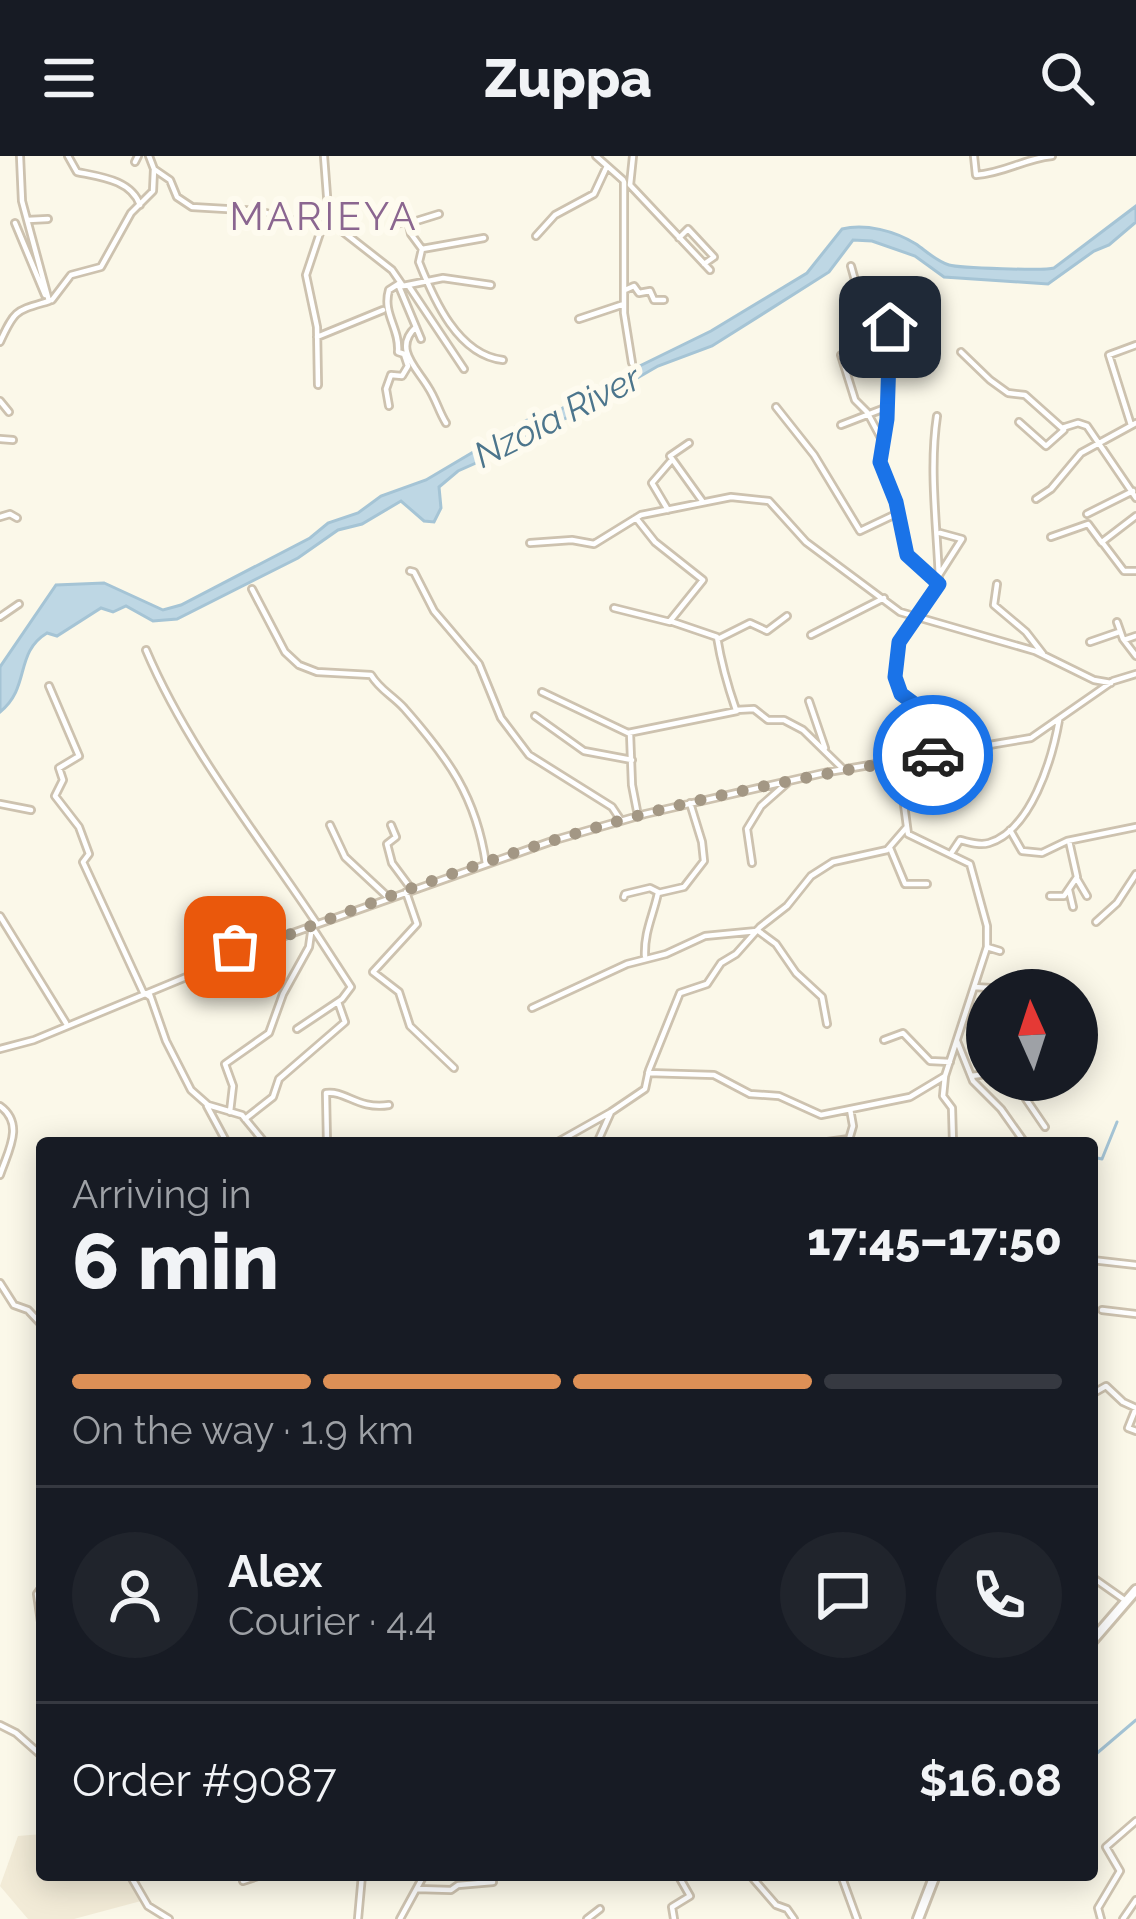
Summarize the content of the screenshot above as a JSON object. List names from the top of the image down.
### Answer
{
  "districts": ["MARIEYA"],
  "water": ["Nzoia River"],
  "north": "top",
  "page": {
    "header": "Zuppa",
    "heading": ["6 min", "Arriving in", "17:45–17:50"],
    "panel": [
      "Alex",
      "Courier · 4.4",
      "Order #9087",
      "$16.08"
    ],
    "bar": "On the way · 1.9 km"
  }
}
